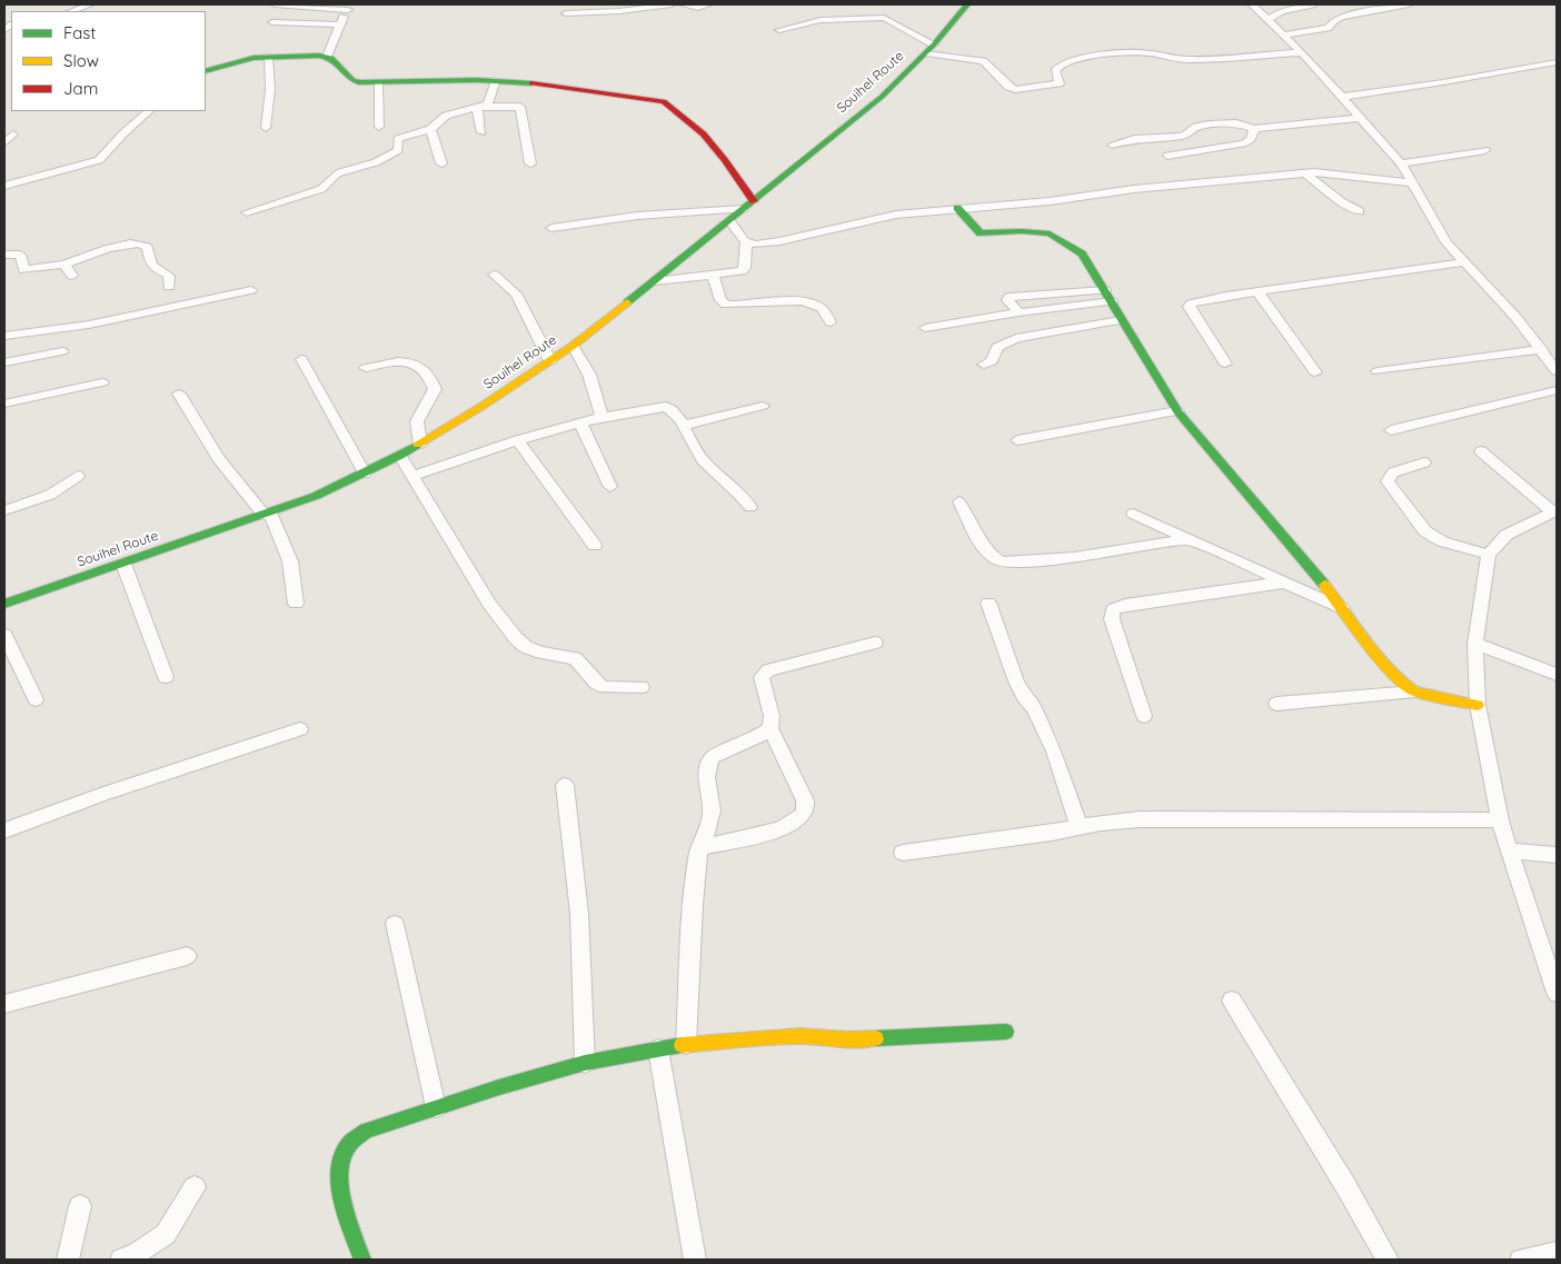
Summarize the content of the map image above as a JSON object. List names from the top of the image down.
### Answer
{
  "streets": {
    "street": ["Souihel Route"]
  },
  "legend": ["Fast", "Slow", "Jam"]
}
